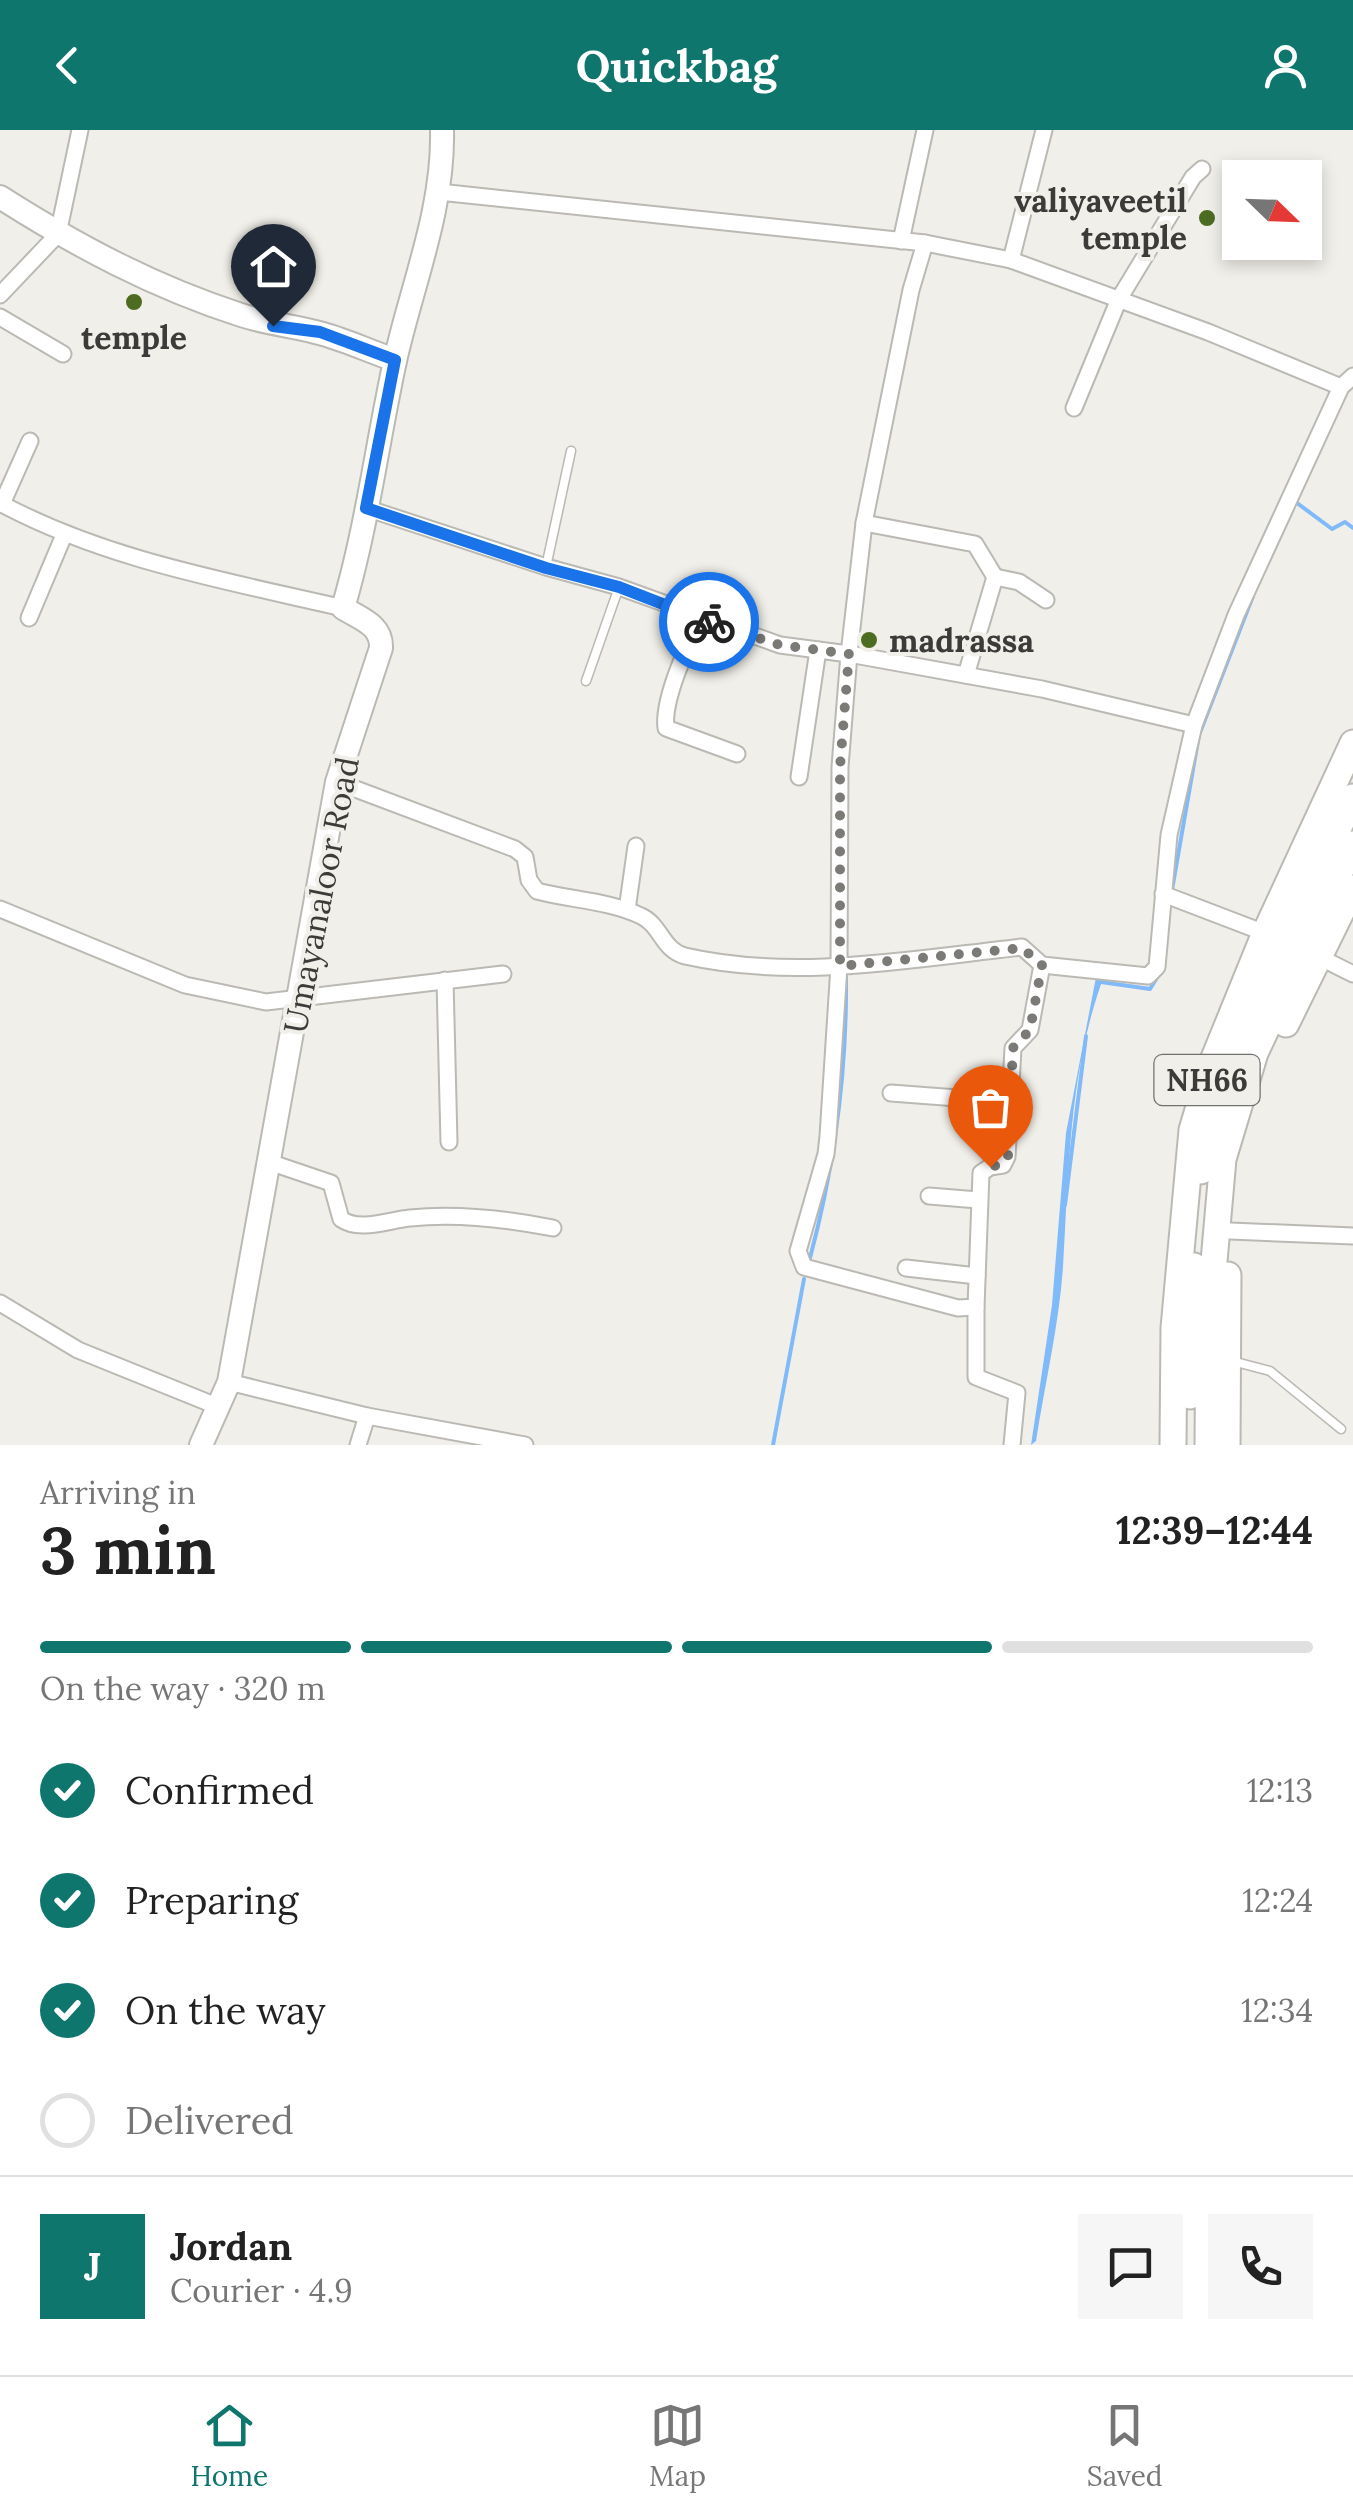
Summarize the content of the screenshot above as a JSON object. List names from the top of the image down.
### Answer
{
  "streets": {
    "highway": ["NH66"],
    "main road": ["Umayanaloor Road"]
  },
  "places": ["valiyaveetil temple", "temple", "madrassa"],
  "north": "bottom right",
  "page": {
    "header": "Quickbag",
    "heading": ["3 min", "Arriving in", "12:39–12:44"],
    "panel": ["Jordan", "Courier · 4.9"],
    "bar": "On the way · 320 m",
    "list": [
      ["Confirmed", "12:13"],
      ["Preparing", "12:24"],
      ["On the way", "12:34"],
      "Delivered"
    ],
    "round": "J",
    "tabs": ["Home", "Map", "Saved"]
  }
}
